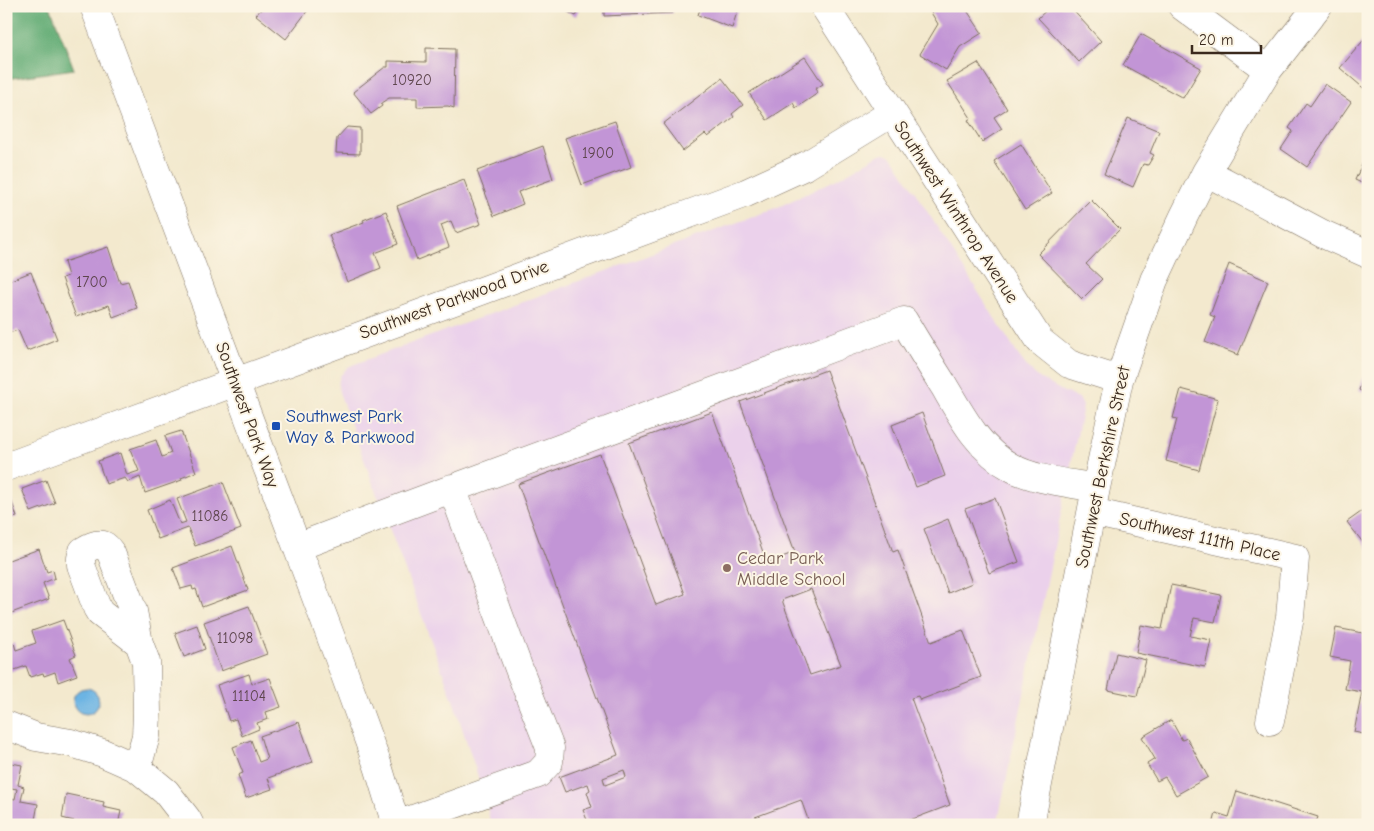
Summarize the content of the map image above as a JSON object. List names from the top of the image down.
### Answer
{
  "streets": {
    "street": [
      "Southwest Winthrop Avenue",
      "Southwest Parkwood Drive",
      "Southwest Park Way",
      "Southwest Berkshire Street",
      "Southwest 111th Place"
    ]
  },
  "crossings": [
    ["Southwest Winthrop Avenue", "Southwest Parkwood Drive"],
    ["Southwest Winthrop Avenue", "Southwest Berkshire Street"],
    ["Southwest Parkwood Drive", "Southwest Park Way"],
    ["Southwest Berkshire Street", "Southwest 111th Place"]
  ],
  "places": {
    "transit": ["Southwest Park Way & Parkwood"],
    "other": ["Cedar Park Middle School"]
  },
  "house_numbers": [
    "10920",
    "1900",
    "1700",
    "11086",
    "11098",
    "11104"
  ],
  "scale_bar": "20 m"
}
